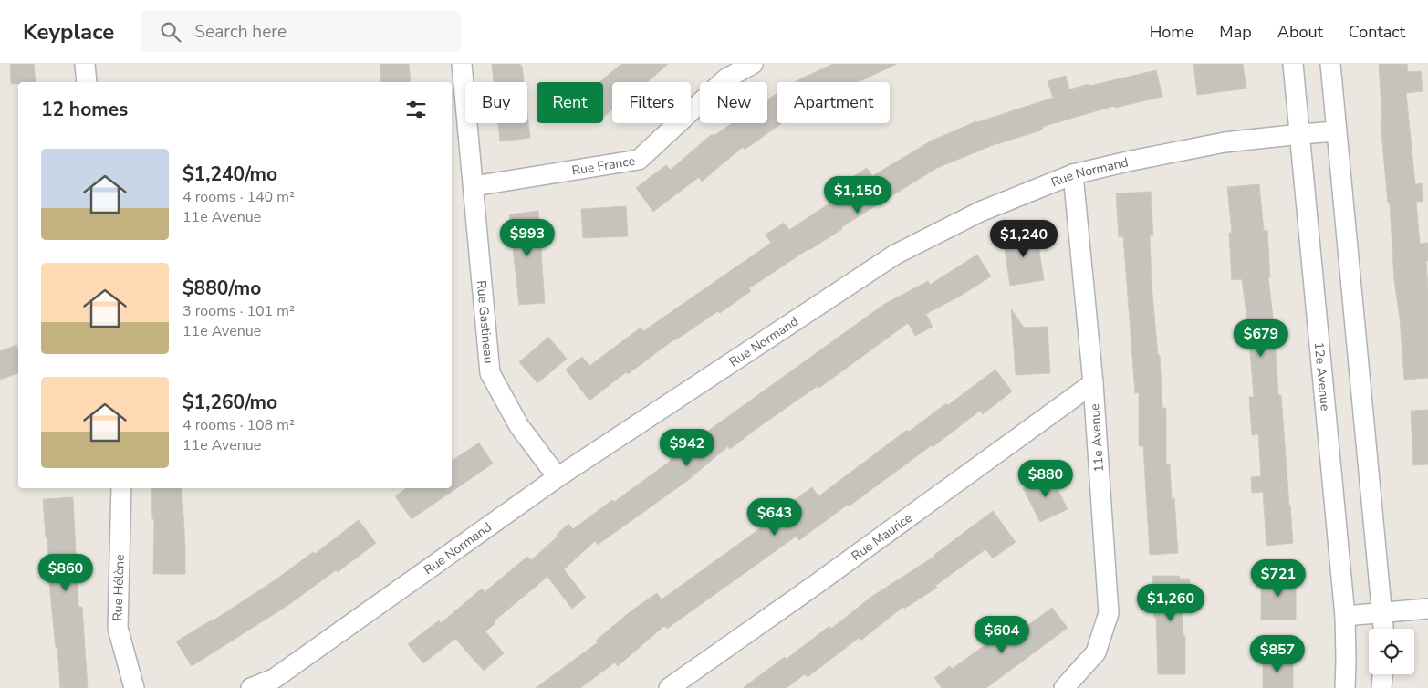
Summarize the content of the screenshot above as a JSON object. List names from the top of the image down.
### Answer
{
  "streets": {
    "street": [
      "Rue France",
      "Rue Normand",
      "Rue Gastineau",
      "12e Avenue",
      "11e Avenue",
      "Rue Maurice",
      "Rue Hélène"
    ]
  },
  "crossings": [
    ["Rue France", "Rue Gastineau"],
    ["Rue Normand", "Rue Gastineau"],
    ["Rue Normand", "12e Avenue"],
    ["Rue Normand", "11e Avenue"],
    ["11e Avenue", "Rue Maurice"]
  ],
  "page": {
    "header": "Keyplace",
    "search": "Search here",
    "nav": [
      "Home",
      "Map",
      "About",
      "Contact"
    ],
    "chip": [
      "Buy",
      "Rent",
      "Filters",
      "New",
      "Apartment"
    ],
    "heading": "12 homes",
    "list": [
      {
        "name": "$1,240/mo",
        "note": "4 rooms · 140 m² · 11e Avenue"
      },
      {
        "name": "$880/mo",
        "note": "3 rooms · 101 m² · 11e Avenue"
      },
      {
        "name": "$1,260/mo",
        "note": "4 rooms · 108 m² · 11e Avenue"
      }
    ],
    "price": [
      "$1,150",
      "$993",
      "$1,240",
      "$679",
      "$942",
      "$880",
      "$643",
      "$860",
      "$721",
      "$1,260",
      "$604",
      "$857"
    ]
  }
}
